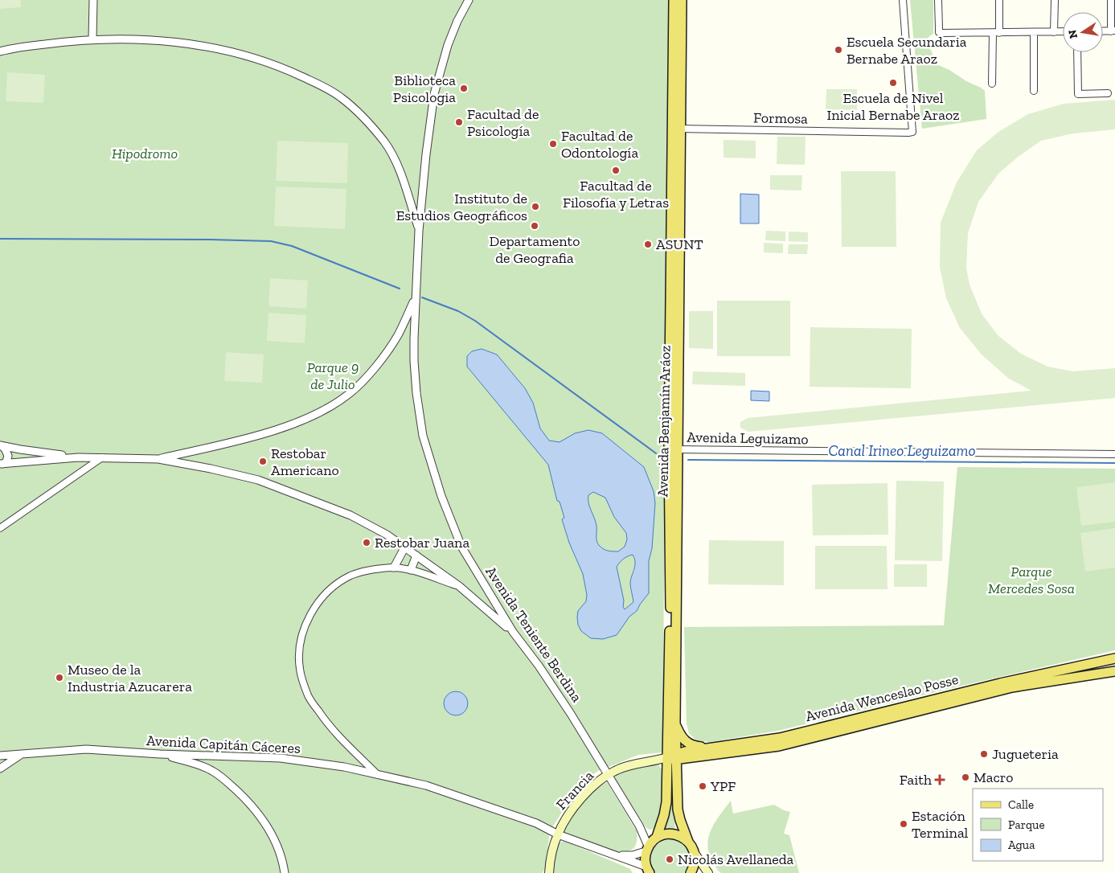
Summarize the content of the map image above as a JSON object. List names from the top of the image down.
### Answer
{
  "streets": {
    "main road": ["Avenida Benjamín Aráoz", "Avenida Wenceslao Posse", "Francia"],
    "street": [
      "Formosa",
      "Avenida Leguizamo",
      "Avenida Teniente Berdina",
      "Avenida Capitán Cáceres"
    ]
  },
  "crossings": [
    ["Formosa", "Avenida Benjamín Aráoz"],
    ["Avenida Benjamín Aráoz", "Avenida Leguizamo"],
    ["Avenida Benjamín Aráoz", "Avenida Teniente Berdina"],
    ["Avenida Benjamín Aráoz", "Avenida Wenceslao Posse"],
    ["Avenida Teniente Berdina", "Francia"],
    ["Avenida Wenceslao Posse", "Francia"],
    ["Avenida Capitán Cáceres", "Francia"]
  ],
  "water": ["Canal Irineo Leguizamo"],
  "parks": ["Hipodromo", "Parque 9 de Julio", "Parque Mercedes Sosa"],
  "places": {
    "other": [
      "Escuela Secundaria Bernabe Araoz",
      "Escuela de Nivel Inicial Bernabe Araoz",
      "Biblioteca Psicologia",
      "Facultad de Psicología",
      "Facultad de Odontología",
      "Facultad de Filosofía y Letras",
      "Instituto de Estudios Geográficos",
      "Departamento de Geografia",
      "ASUNT",
      "Restobar Americano",
      "Restobar Juana",
      "Museo de la Industria Azucarera",
      "Jugueteria",
      "Macro",
      "YPF",
      "Estación Terminal",
      "Nicolás Avellaneda"
    ],
    "health": ["Faith"]
  },
  "legend": ["Calle", "Parque", "Agua"],
  "north": "left"
}
